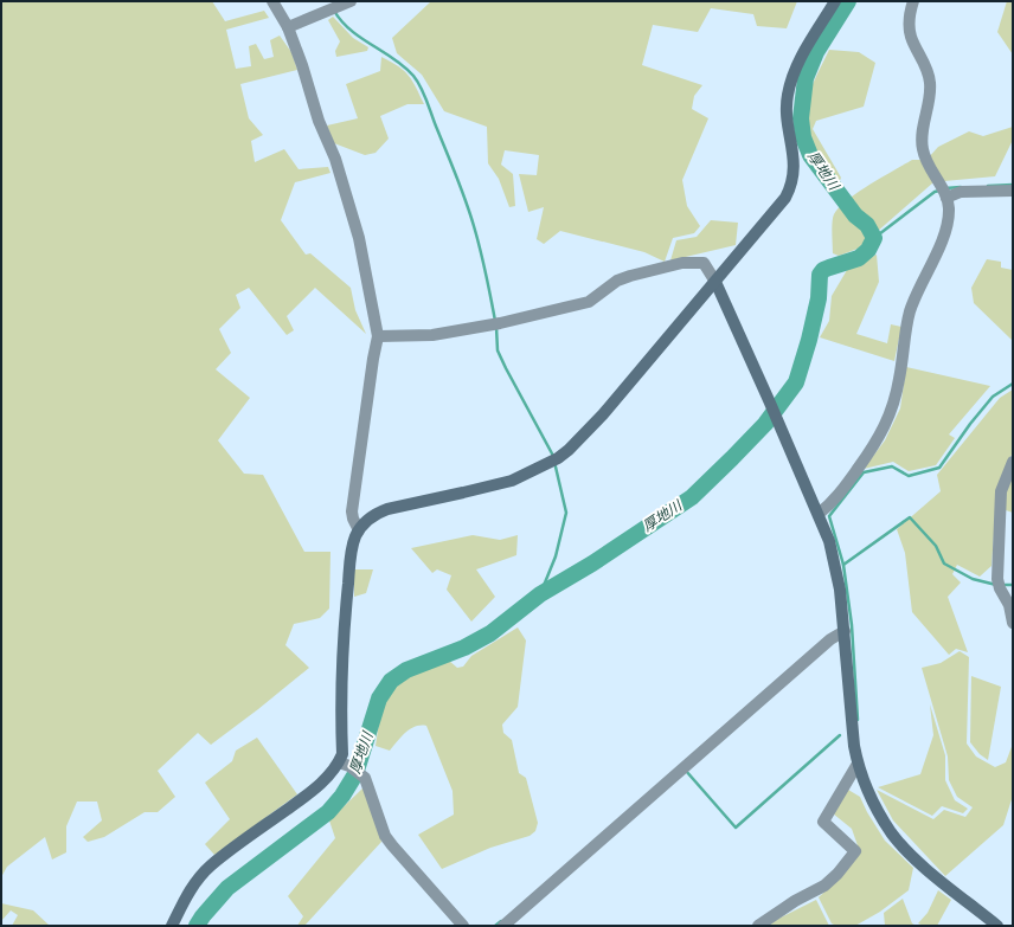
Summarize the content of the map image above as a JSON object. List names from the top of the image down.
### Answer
{
  "water": ["厚地川"]
}
